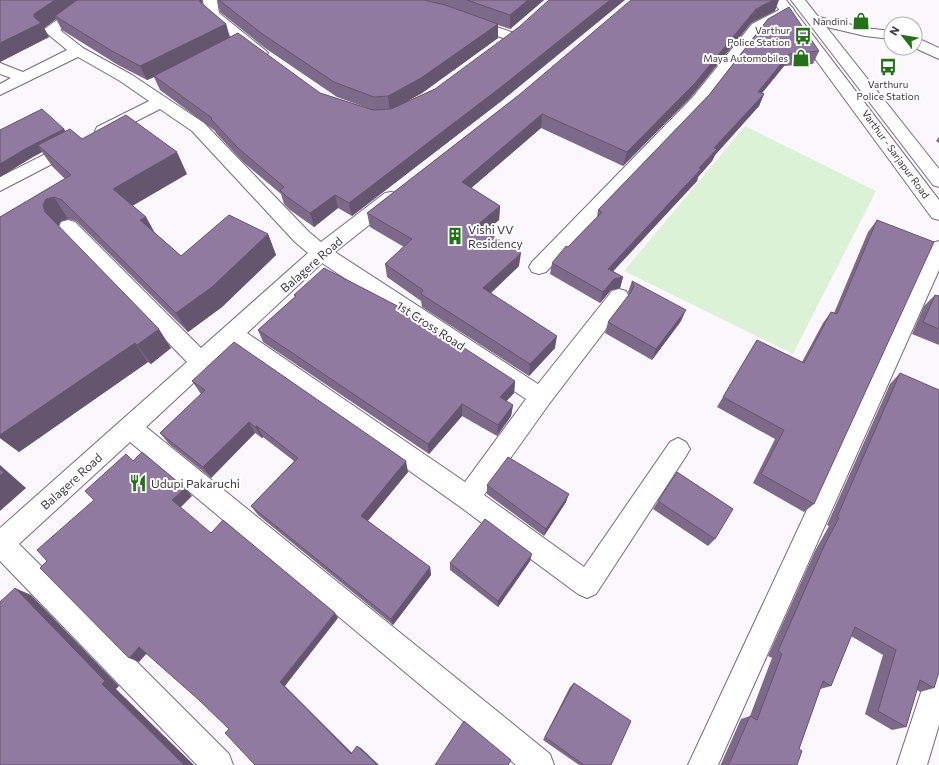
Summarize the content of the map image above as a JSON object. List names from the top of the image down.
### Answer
{
  "streets": {
    "street": ["Varthur - Sarjapur Road", "Balagere Road", "1st Cross Road"]
  },
  "crossings": [
    ["Balagere Road", "1st Cross Road"]
  ],
  "places": {
    "shop": ["Nandini", "Maya Automobiles"],
    "bus stop": ["Varthur Police Station", "Varthuru Police Station"],
    "building": ["Vishi VV Residency"],
    "restaurant": ["Udupi Pakaruchi"]
  },
  "north": "top left"
}
